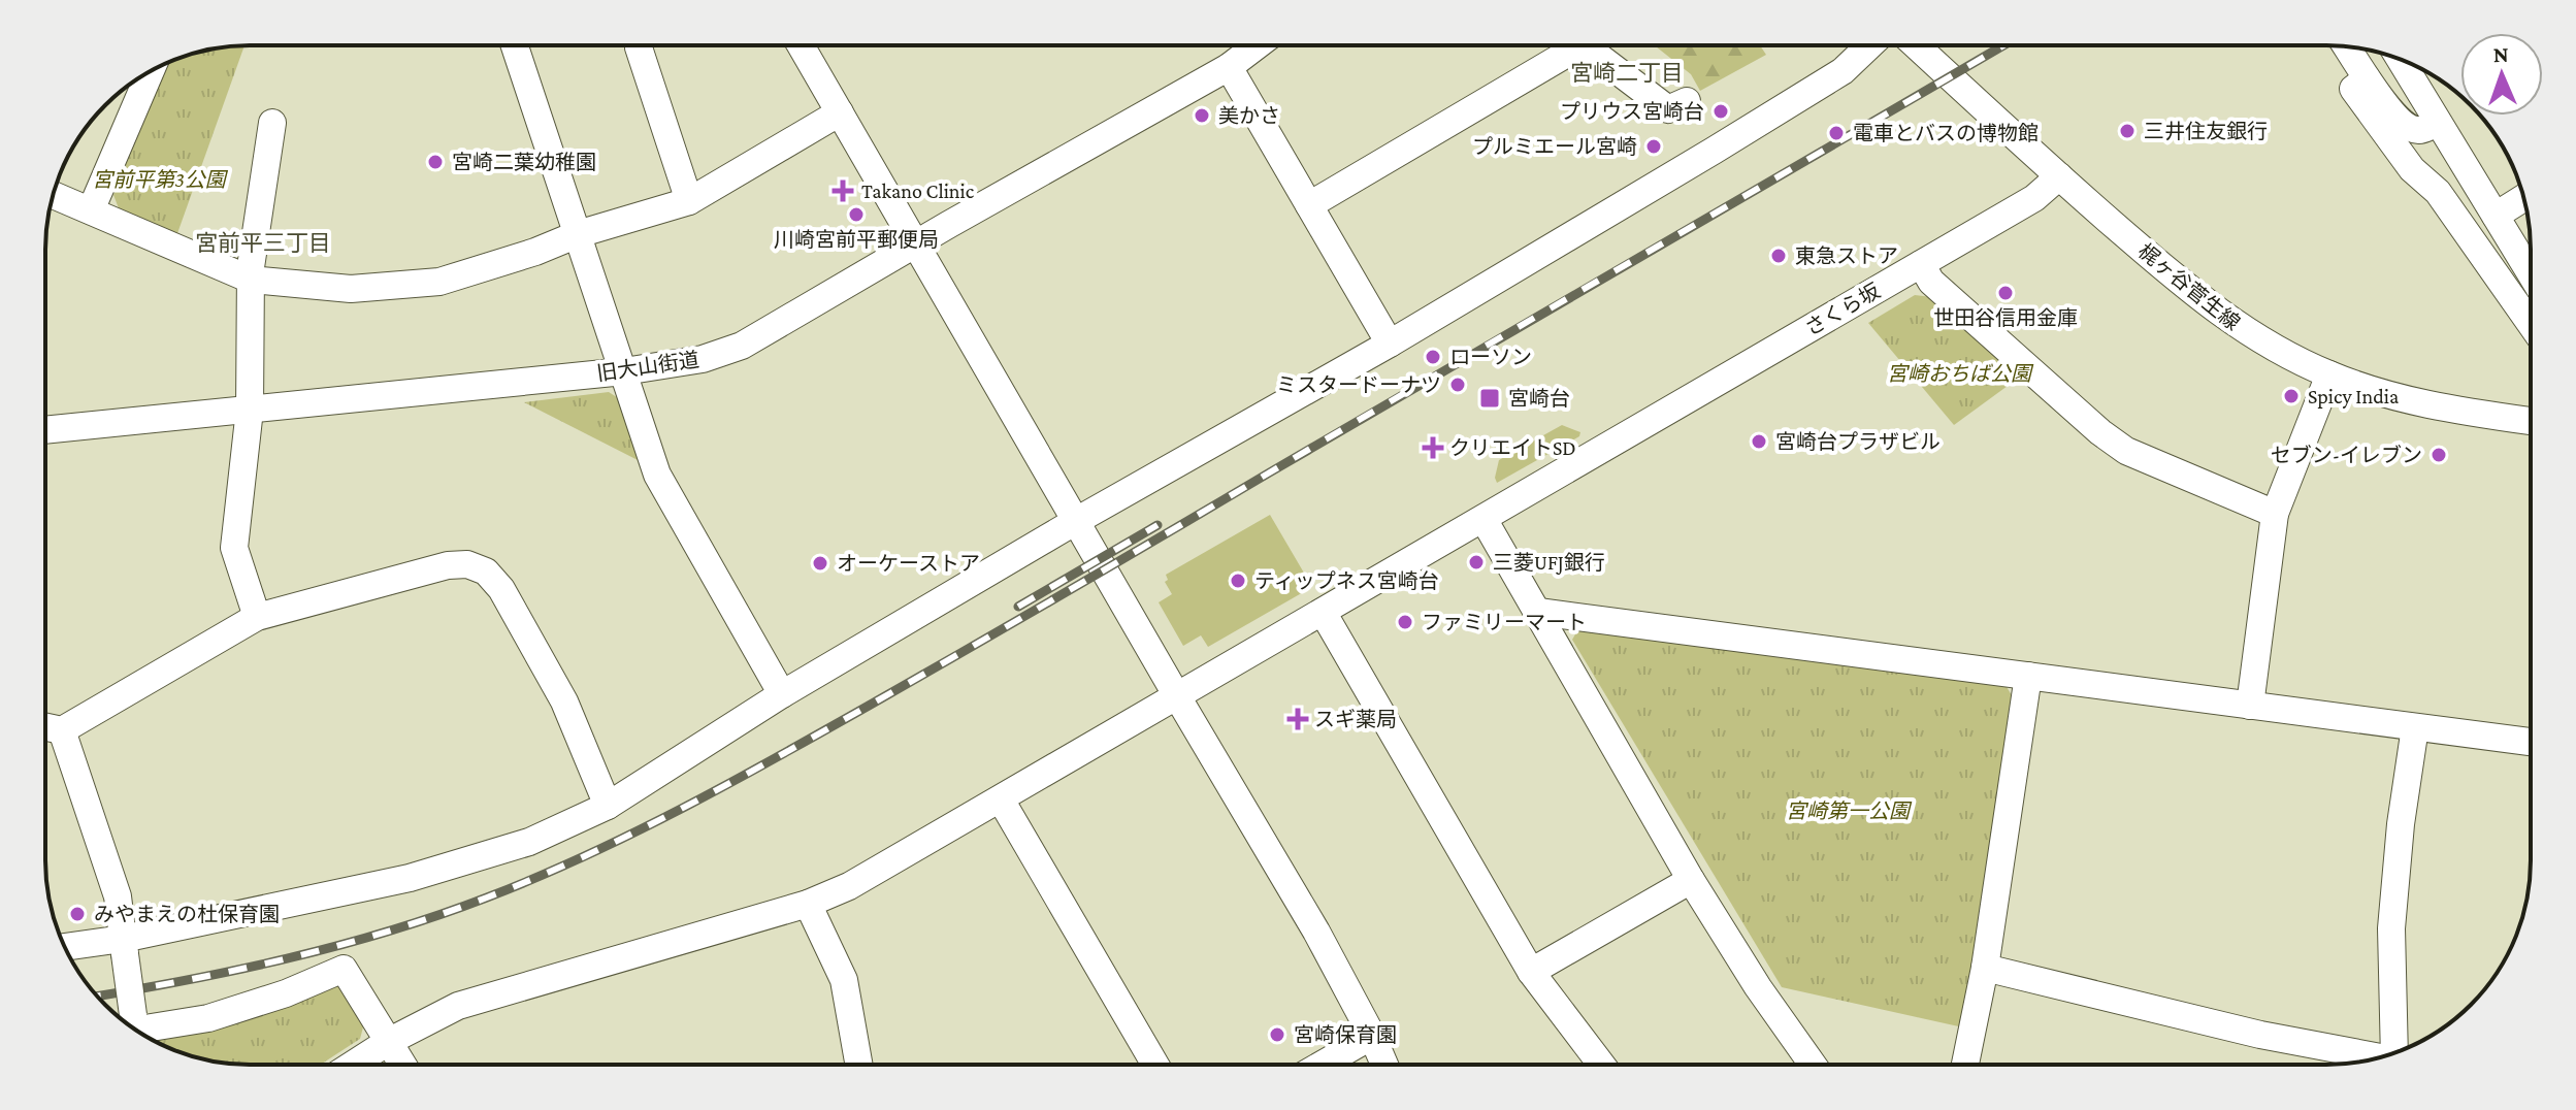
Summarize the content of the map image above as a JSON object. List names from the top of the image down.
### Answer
{
  "streets": {
    "street": ["梶ヶ谷菅生線", "さくら坂", "旧大山街道"]
  },
  "crossings": [
    ["梶ヶ谷菅生線", "さくら坂"]
  ],
  "districts": ["宮崎二丁目", "宮前平三丁目"],
  "parks": ["宮前平第3公園", "宮崎おちば公園", "宮崎第一公園"],
  "places": {
    "other": [
      "プリウス宮崎台",
      "美かさ",
      "三井住友銀行",
      "電車とバスの博物館",
      "プルミエール宮崎",
      "宮崎二葉幼稚園",
      "川崎宮前平郵便局",
      "東急ストア",
      "世田谷信用金庫",
      "ローソン",
      "ミスタードーナツ",
      "Spicy India",
      "宮崎台プラザビル",
      "セブン-イレブン",
      "三菱UFJ銀行",
      "オーケーストア",
      "ティップネス宮崎台",
      "ファミリーマート",
      "みやまえの杜保育園",
      "宮崎保育園"
    ],
    "health": ["Takano Clinic", "クリエイトSD", "スギ薬局"],
    "transit": ["宮崎台"]
  },
  "north": "top"
}
